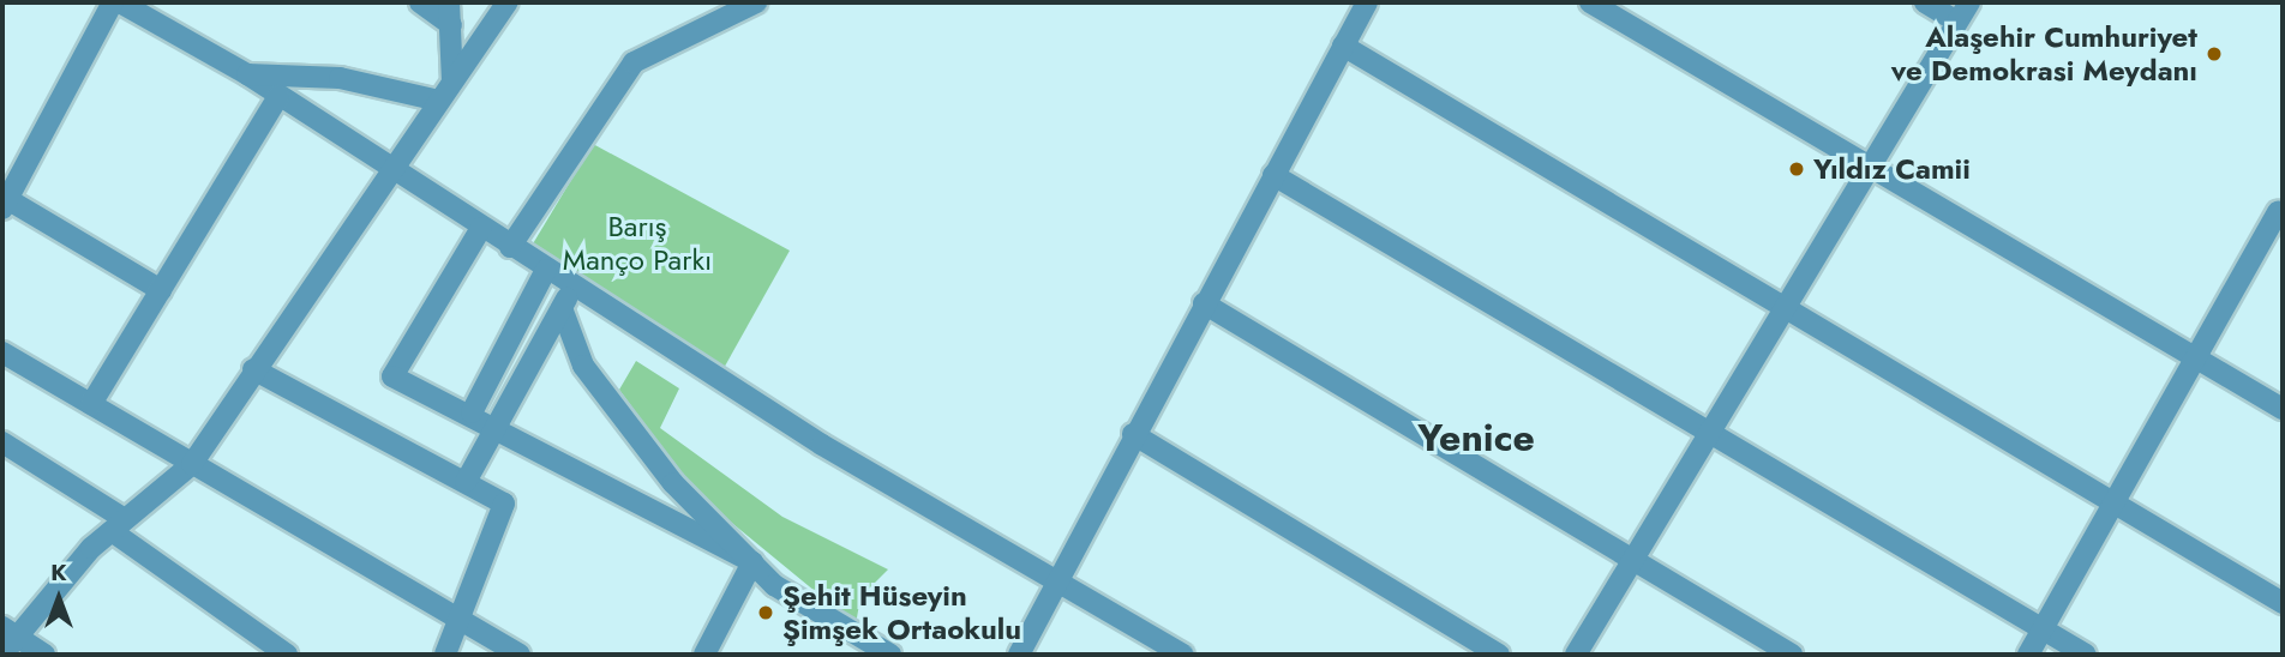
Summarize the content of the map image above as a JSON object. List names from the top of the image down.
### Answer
{
  "districts": ["Yenice"],
  "parks": ["Barış Manço Parkı"],
  "places": ["Alaşehir Cumhuriyet ve Demokrasi Meydanı", "Yıldız Camii", "Şehit Hüseyin Şimşek Ortaokulu"],
  "north": "top"
}
